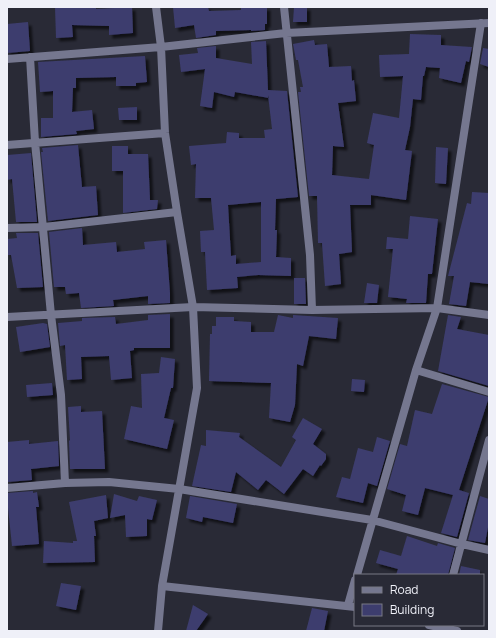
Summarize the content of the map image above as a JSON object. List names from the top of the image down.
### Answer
{
  "legend": ["Road", "Building"]
}
